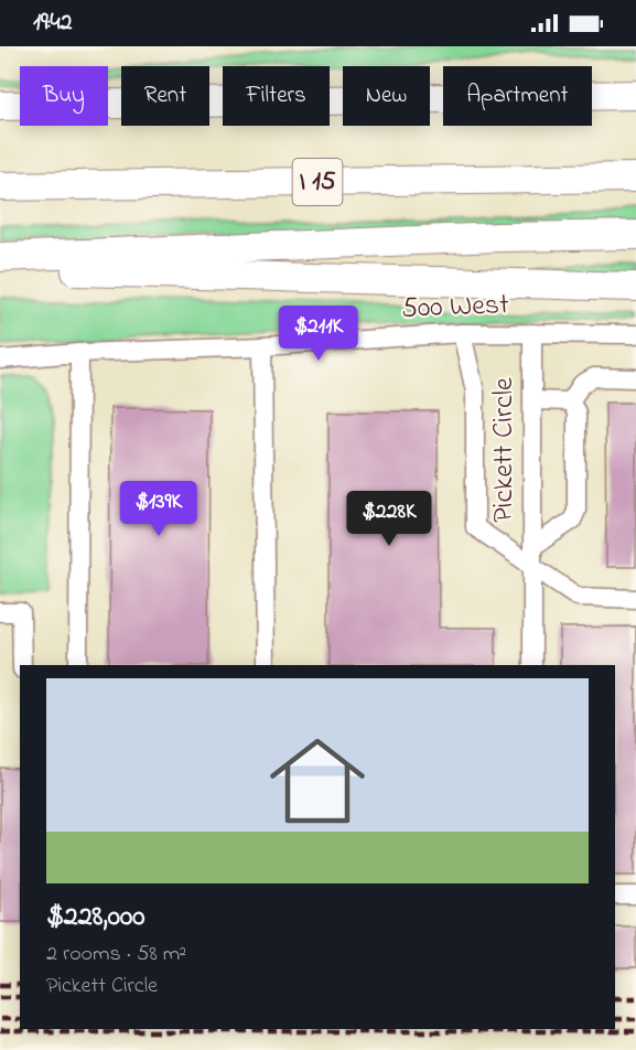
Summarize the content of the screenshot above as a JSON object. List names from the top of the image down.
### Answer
{
  "streets": {
    "highway": ["I 15"],
    "street": ["500 West", "Pickett Circle"]
  },
  "crossings": [
    ["500 West", "Pickett Circle"]
  ],
  "page": {
    "status": "19:42",
    "chip": [
      "Buy",
      "Rent",
      "Filters",
      "New",
      "Apartment"
    ],
    "price": ["$211K", "$139K", "$228K"],
    "list": [
      {
        "name": "$228,000",
        "note": "2 rooms · 58 m² · Pickett Circle"
      }
    ]
  }
}
